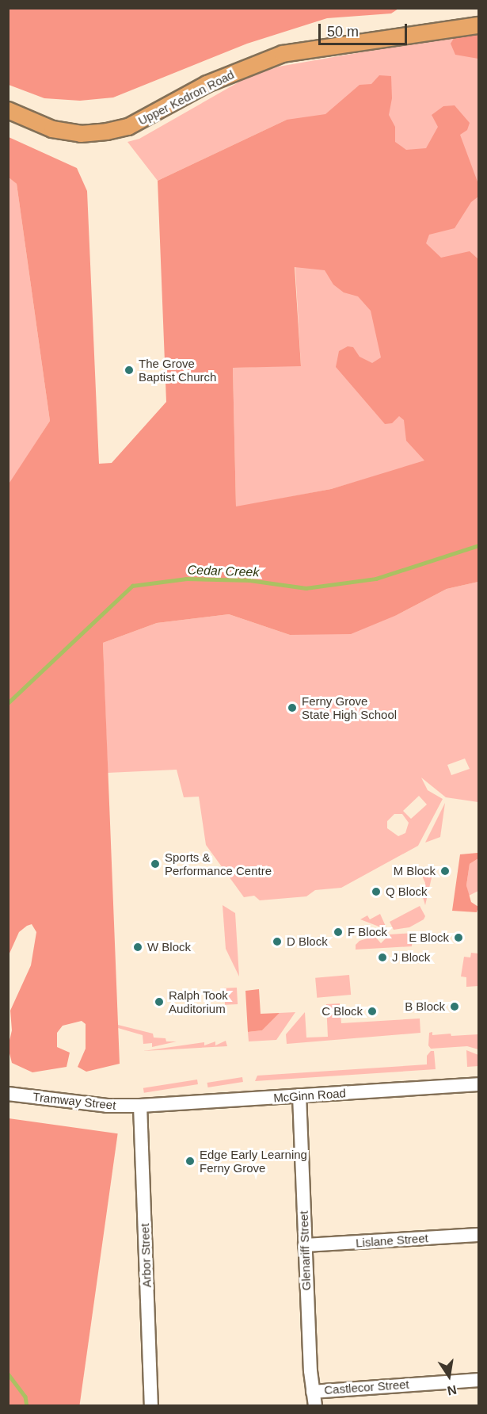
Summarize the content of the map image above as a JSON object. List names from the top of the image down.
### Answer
{
  "streets": {
    "main road": ["Upper Kedron Road"],
    "street": [
      "McGinn Road",
      "Tramway Street",
      "Lislane Street",
      "Glenariff Street",
      "Arbor Street",
      "Castlecor Street"
    ]
  },
  "crossings": [
    ["McGinn Road", "Tramway Street"],
    ["McGinn Road", "Glenariff Street"],
    ["McGinn Road", "Arbor Street"],
    ["Tramway Street", "Arbor Street"],
    ["Lislane Street", "Glenariff Street"],
    ["Glenariff Street", "Castlecor Street"]
  ],
  "water": ["Cedar Creek"],
  "places": [
    "The Grove Baptist Church",
    "Ferny Grove State High School",
    "Sports & Performance Centre",
    "M Block",
    "Q Block",
    "F Block",
    "E Block",
    "D Block",
    "W Block",
    "J Block",
    "Ralph Took Auditorium",
    "B Block",
    "C Block",
    "Edge Early Learning Ferny Grove"
  ],
  "scale_bar": "50 m",
  "north": "bottom"
}
